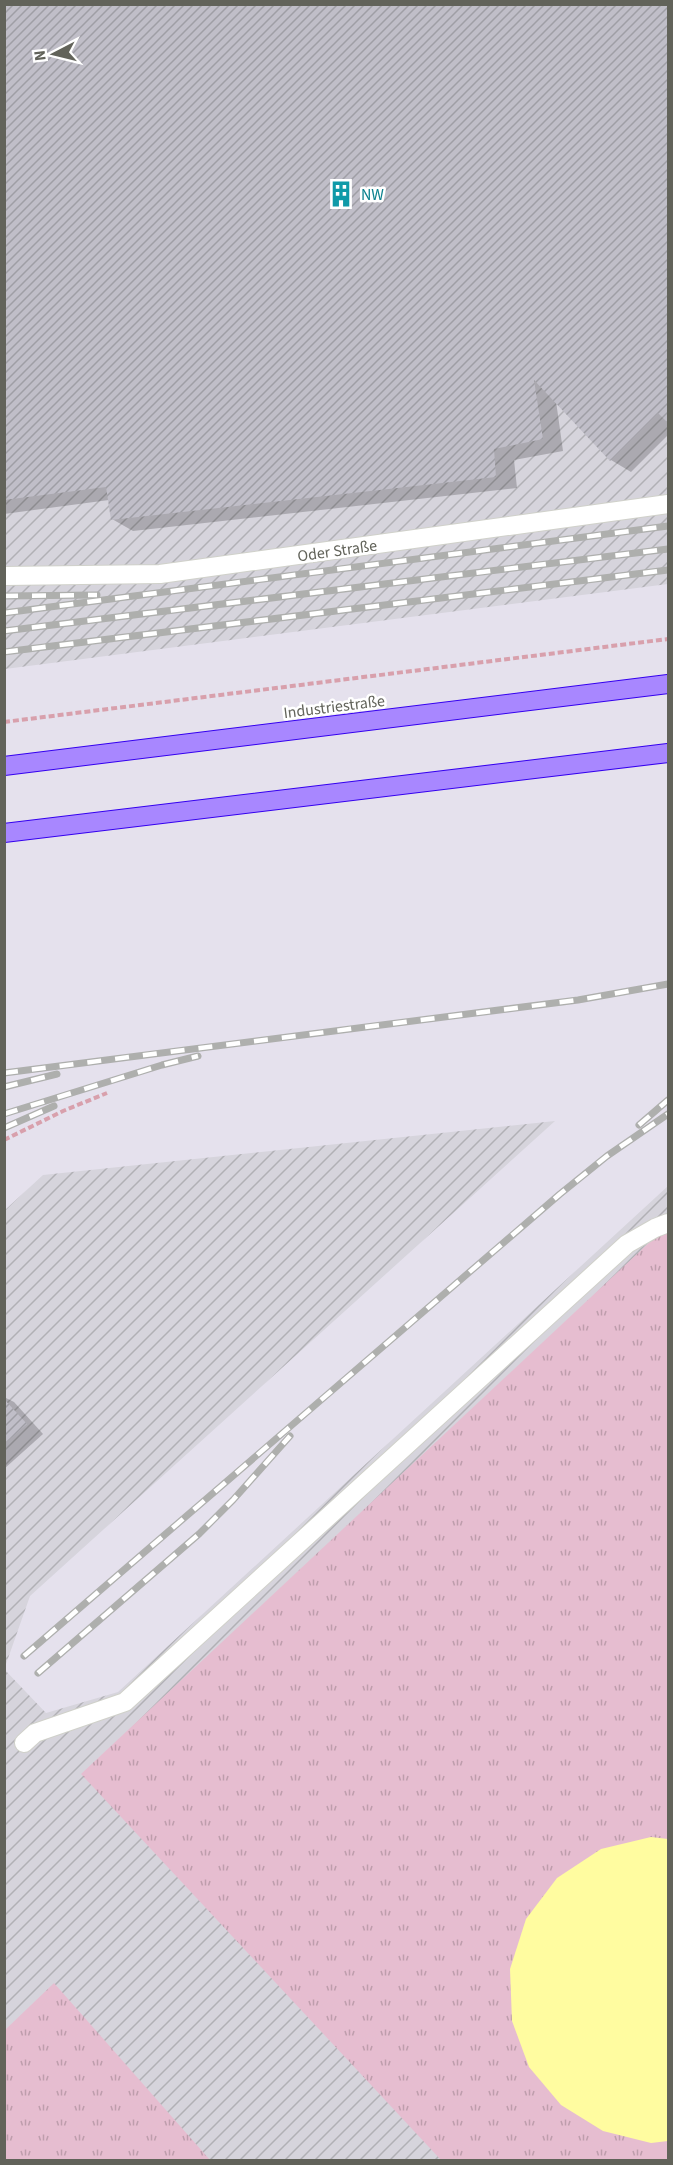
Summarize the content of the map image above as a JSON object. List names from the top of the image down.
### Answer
{
  "streets": {
    "highway": ["Industriestraße"],
    "lane": ["Oder Straße"]
  },
  "places": {
    "building": ["NW"]
  },
  "north": "left"
}
